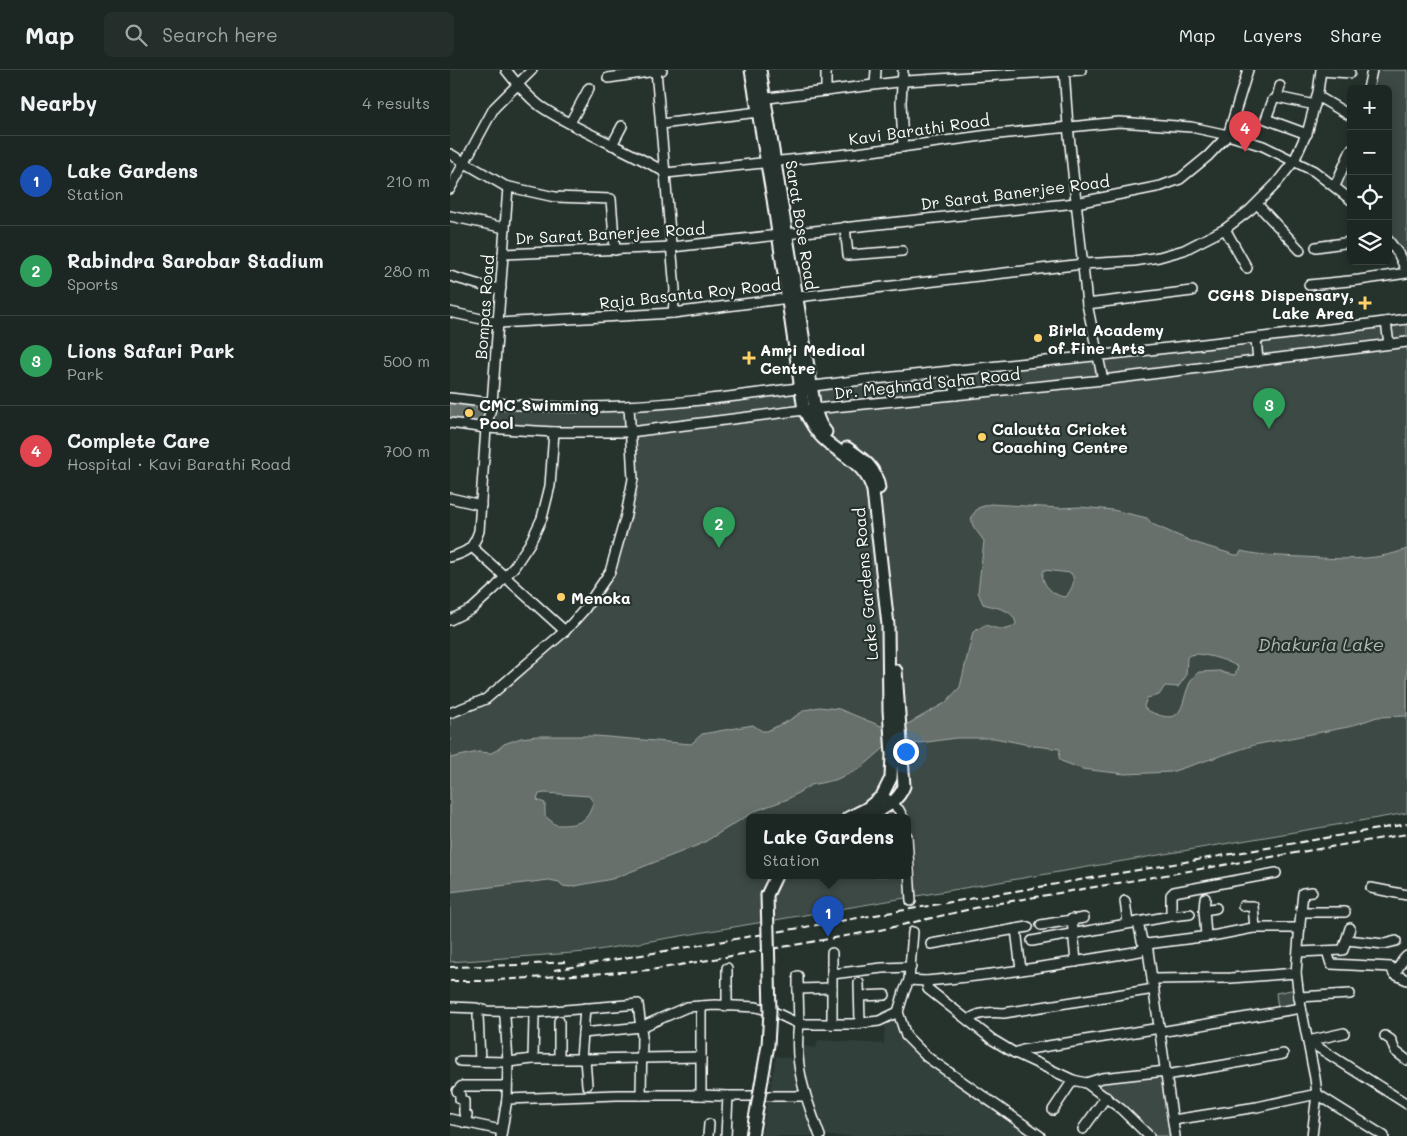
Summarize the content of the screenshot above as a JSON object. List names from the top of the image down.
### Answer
{
  "streets": {
    "main road": ["Sarat Bose Road", "Lake Gardens Road"],
    "street": [
      "Kavi Barathi Road",
      "Dr Sarat Banerjee Road",
      "Raja Basanta Roy Road",
      "Bompas Road",
      "Dr. Meghnad Saha Road"
    ]
  },
  "crossings": [
    ["Kavi Barathi Road", "Dr Sarat Banerjee Road"],
    ["Kavi Barathi Road", "Sarat Bose Road"],
    ["Kavi Barathi Road", "Raja Basanta Roy Road"],
    ["Dr Sarat Banerjee Road", "Sarat Bose Road"],
    ["Dr Sarat Banerjee Road", "Bompas Road"],
    ["Sarat Bose Road", "Raja Basanta Roy Road"],
    ["Sarat Bose Road", "Dr. Meghnad Saha Road"],
    ["Sarat Bose Road", "Lake Gardens Road"],
    ["Raja Basanta Roy Road", "Bompas Road"],
    ["Bompas Road", "Dr. Meghnad Saha Road"],
    ["Dr. Meghnad Saha Road", "Lake Gardens Road"]
  ],
  "water": ["Dhakuria Lake"],
  "places": {
    "health": ["CGHS Dispensary, Lake Area", "Amri Medical Centre"],
    "other": [
      "Birla Academy of Fine Arts",
      "CMC Swimming Pool",
      "Calcutta Cricket Coaching Centre",
      "Menoka"
    ]
  },
  "page": {
    "header": "Map",
    "search": "Search here",
    "nav": ["Map", "Layers", "Share"],
    "heading": ["Nearby", "4 results"],
    "map_buttons": ["+", "−"],
    "pins": [
      "4",
      "3",
      "2",
      "1"
    ],
    "list": [
      {
        "mark": "1",
        "name": "Lake Gardens",
        "note": "Station",
        "value": "210 m"
      },
      {
        "mark": "2",
        "name": "Rabindra Sarobar Stadium",
        "note": "Sports",
        "value": "280 m"
      },
      {
        "mark": "3",
        "name": "Lions Safari Park",
        "note": "Park",
        "value": "500 m"
      },
      {
        "mark": "4",
        "name": "Complete Care",
        "note": "Hospital · Kavi Barathi Road",
        "value": "700 m"
      }
    ],
    "popup": ["Lake Gardens", "Station"]
  }
}
